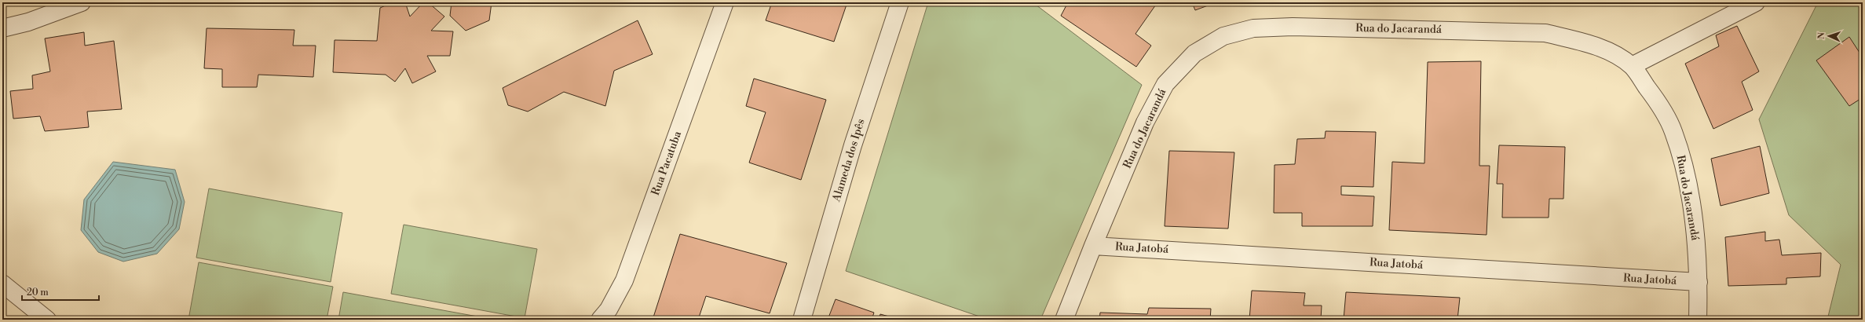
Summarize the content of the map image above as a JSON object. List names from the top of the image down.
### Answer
{
  "streets": {
    "street": [
      "Rua do Jacarandá",
      "Alameda dos Ipês",
      "Rua Pacatuba",
      "Rua Jatobá"
    ]
  },
  "crossings": [
    ["Rua do Jacarandá", "Rua Jatobá"]
  ],
  "scale_bar": "20 m",
  "north": "left"
}
